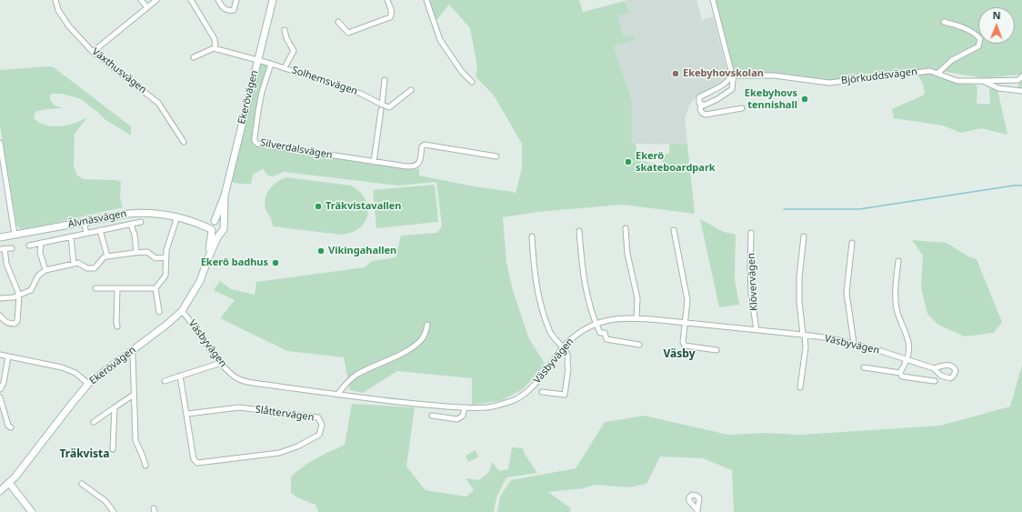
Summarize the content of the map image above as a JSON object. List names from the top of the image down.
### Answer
{
  "streets": {
    "main road": ["Ekerövägen", "Älvnäsvägen"],
    "street": [
      "Växthusvägen",
      "Björkuddsvägen",
      "Solhemsvägen",
      "Silverdalsvägen",
      "Klövervägen",
      "Väsbyvägen",
      "Slåttervägen"
    ]
  },
  "crossings": [
    ["Solhemsvägen", "Ekerövägen"],
    ["Solhemsvägen", "Silverdalsvägen"],
    ["Ekerövägen", "Älvnäsvägen"],
    ["Ekerövägen", "Väsbyvägen"],
    ["Klövervägen", "Väsbyvägen"]
  ],
  "districts": ["Väsby", "Träkvista"],
  "places": [
    "Ekebyhovskolan",
    "Ekebyhovs tennishall",
    "Ekerö skateboardpark",
    "Träkvistavallen",
    "Vikingahallen",
    "Ekerö badhus"
  ],
  "north": "top"
}
